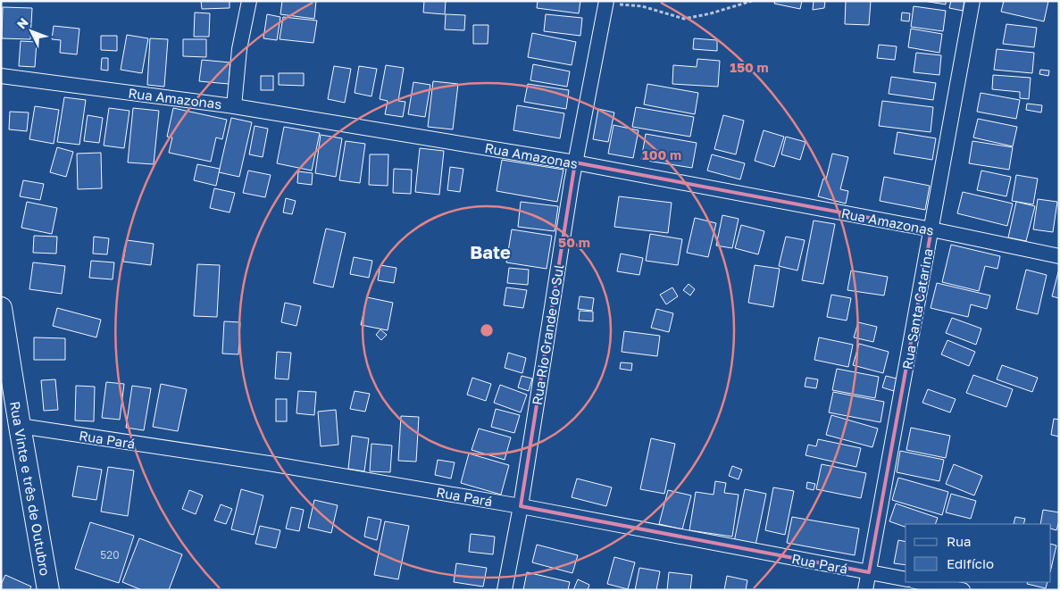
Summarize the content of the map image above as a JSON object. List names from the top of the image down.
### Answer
{
  "streets": {
    "street": [
      "Rua Amazonas",
      "Rua Santa Catarina",
      "Rua Rio Grande do Sul",
      "Rua Pará",
      "Rua Vinte e três de Outubro"
    ]
  },
  "crossings": [
    ["Rua Amazonas", "Rua Santa Catarina"],
    ["Rua Amazonas", "Rua Rio Grande do Sul"],
    ["Rua Santa Catarina", "Rua Pará"],
    ["Rua Rio Grande do Sul", "Rua Pará"],
    ["Rua Pará", "Rua Vinte e três de Outubro"]
  ],
  "districts": ["Bate"],
  "house_numbers": ["520"],
  "legend": ["Rua", "Edifício"],
  "north": "top left",
  "rings": ["150 m", "100 m", "50 m"]
}
